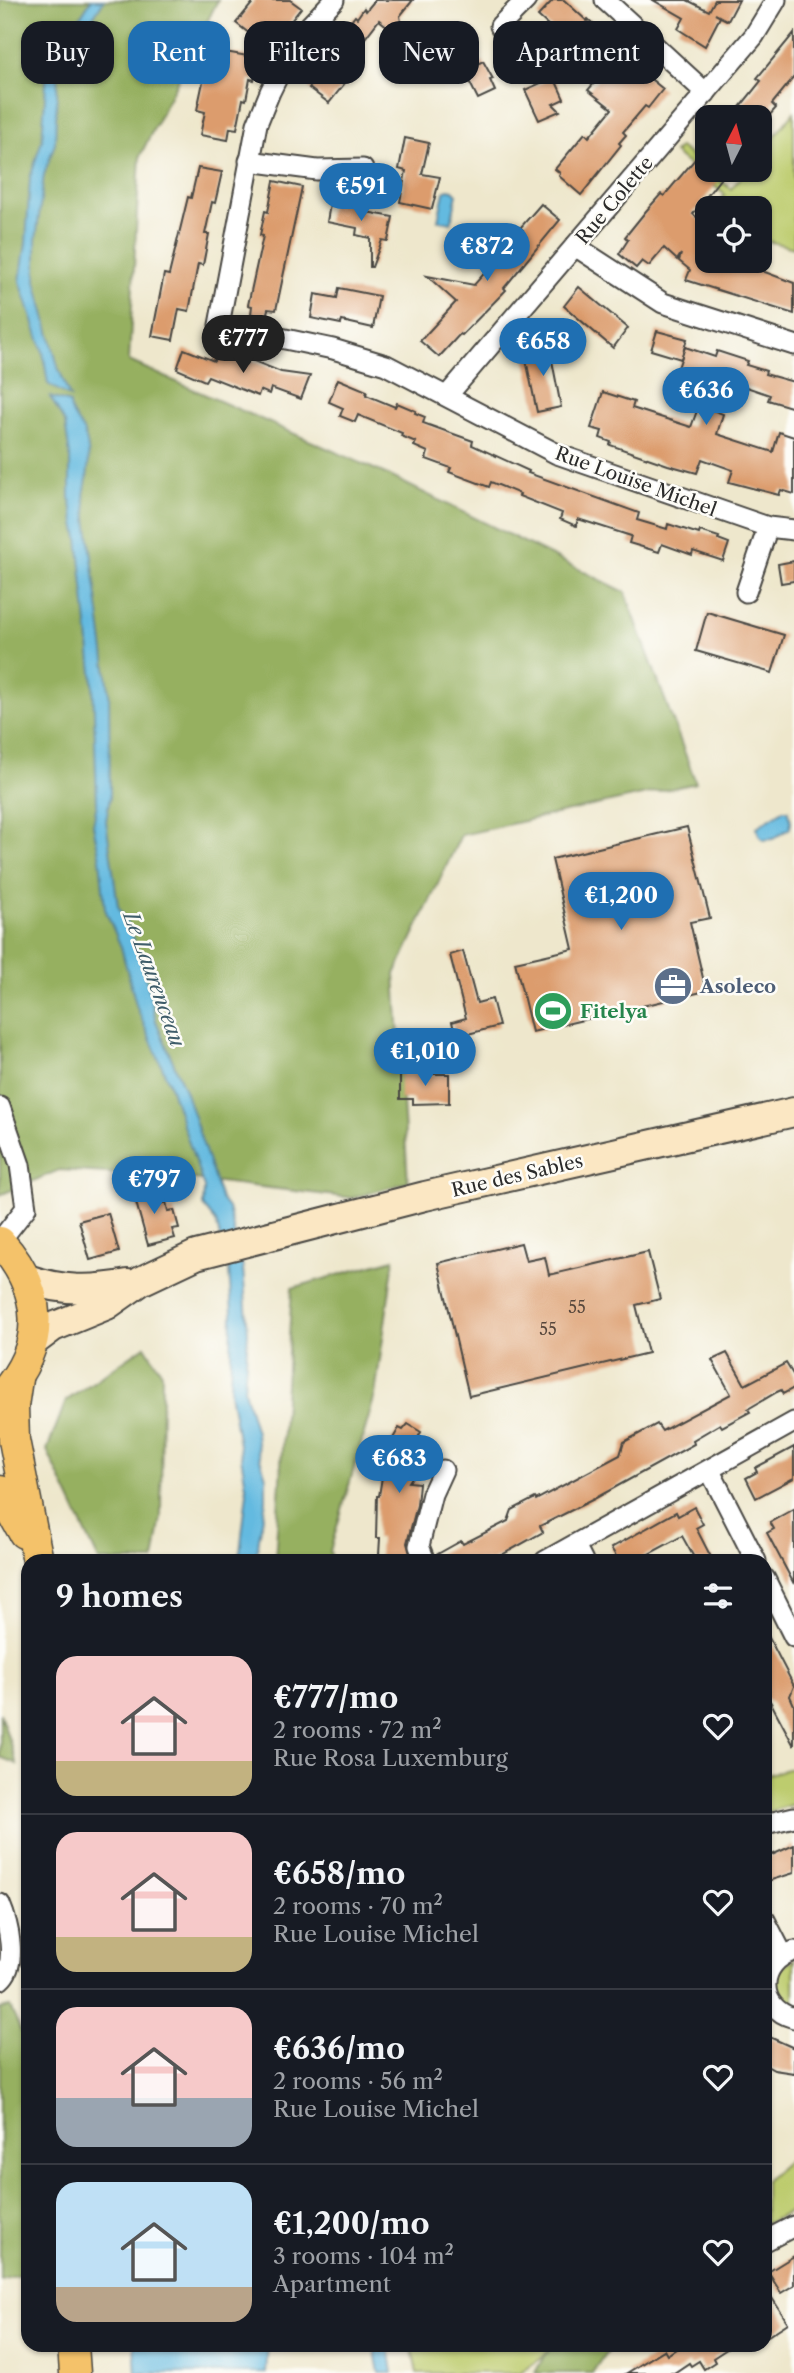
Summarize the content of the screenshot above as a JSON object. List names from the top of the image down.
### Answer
{
  "streets": {
    "main road": ["Rue des Sables"],
    "street": ["Rue Colette", "Rue Louise Michel"]
  },
  "crossings": [
    ["Rue Colette", "Rue Louise Michel"]
  ],
  "water": ["Le Laurenceau"],
  "places": {
    "office": ["Asoleco"],
    "sports": ["Fitelya"]
  },
  "house_numbers": ["55", "55"],
  "north": "top",
  "page": {
    "chip": [
      "Buy",
      "Rent",
      "Filters",
      "New",
      "Apartment"
    ],
    "price": [
      "€591",
      "€872",
      "€777",
      "€658",
      "€636",
      "€1,200",
      "€1,010",
      "€797",
      "€683"
    ],
    "heading": "9 homes",
    "list": [
      {
        "name": "€777/mo",
        "note": "2 rooms · 72 m² · Rue Rosa Luxemburg"
      },
      {
        "name": "€658/mo",
        "note": "2 rooms · 70 m² · Rue Louise Michel"
      },
      {
        "name": "€636/mo",
        "note": "2 rooms · 56 m² · Rue Louise Michel"
      },
      {
        "name": "€1,200/mo",
        "note": "3 rooms · 104 m² · Apartment"
      }
    ]
  }
}
